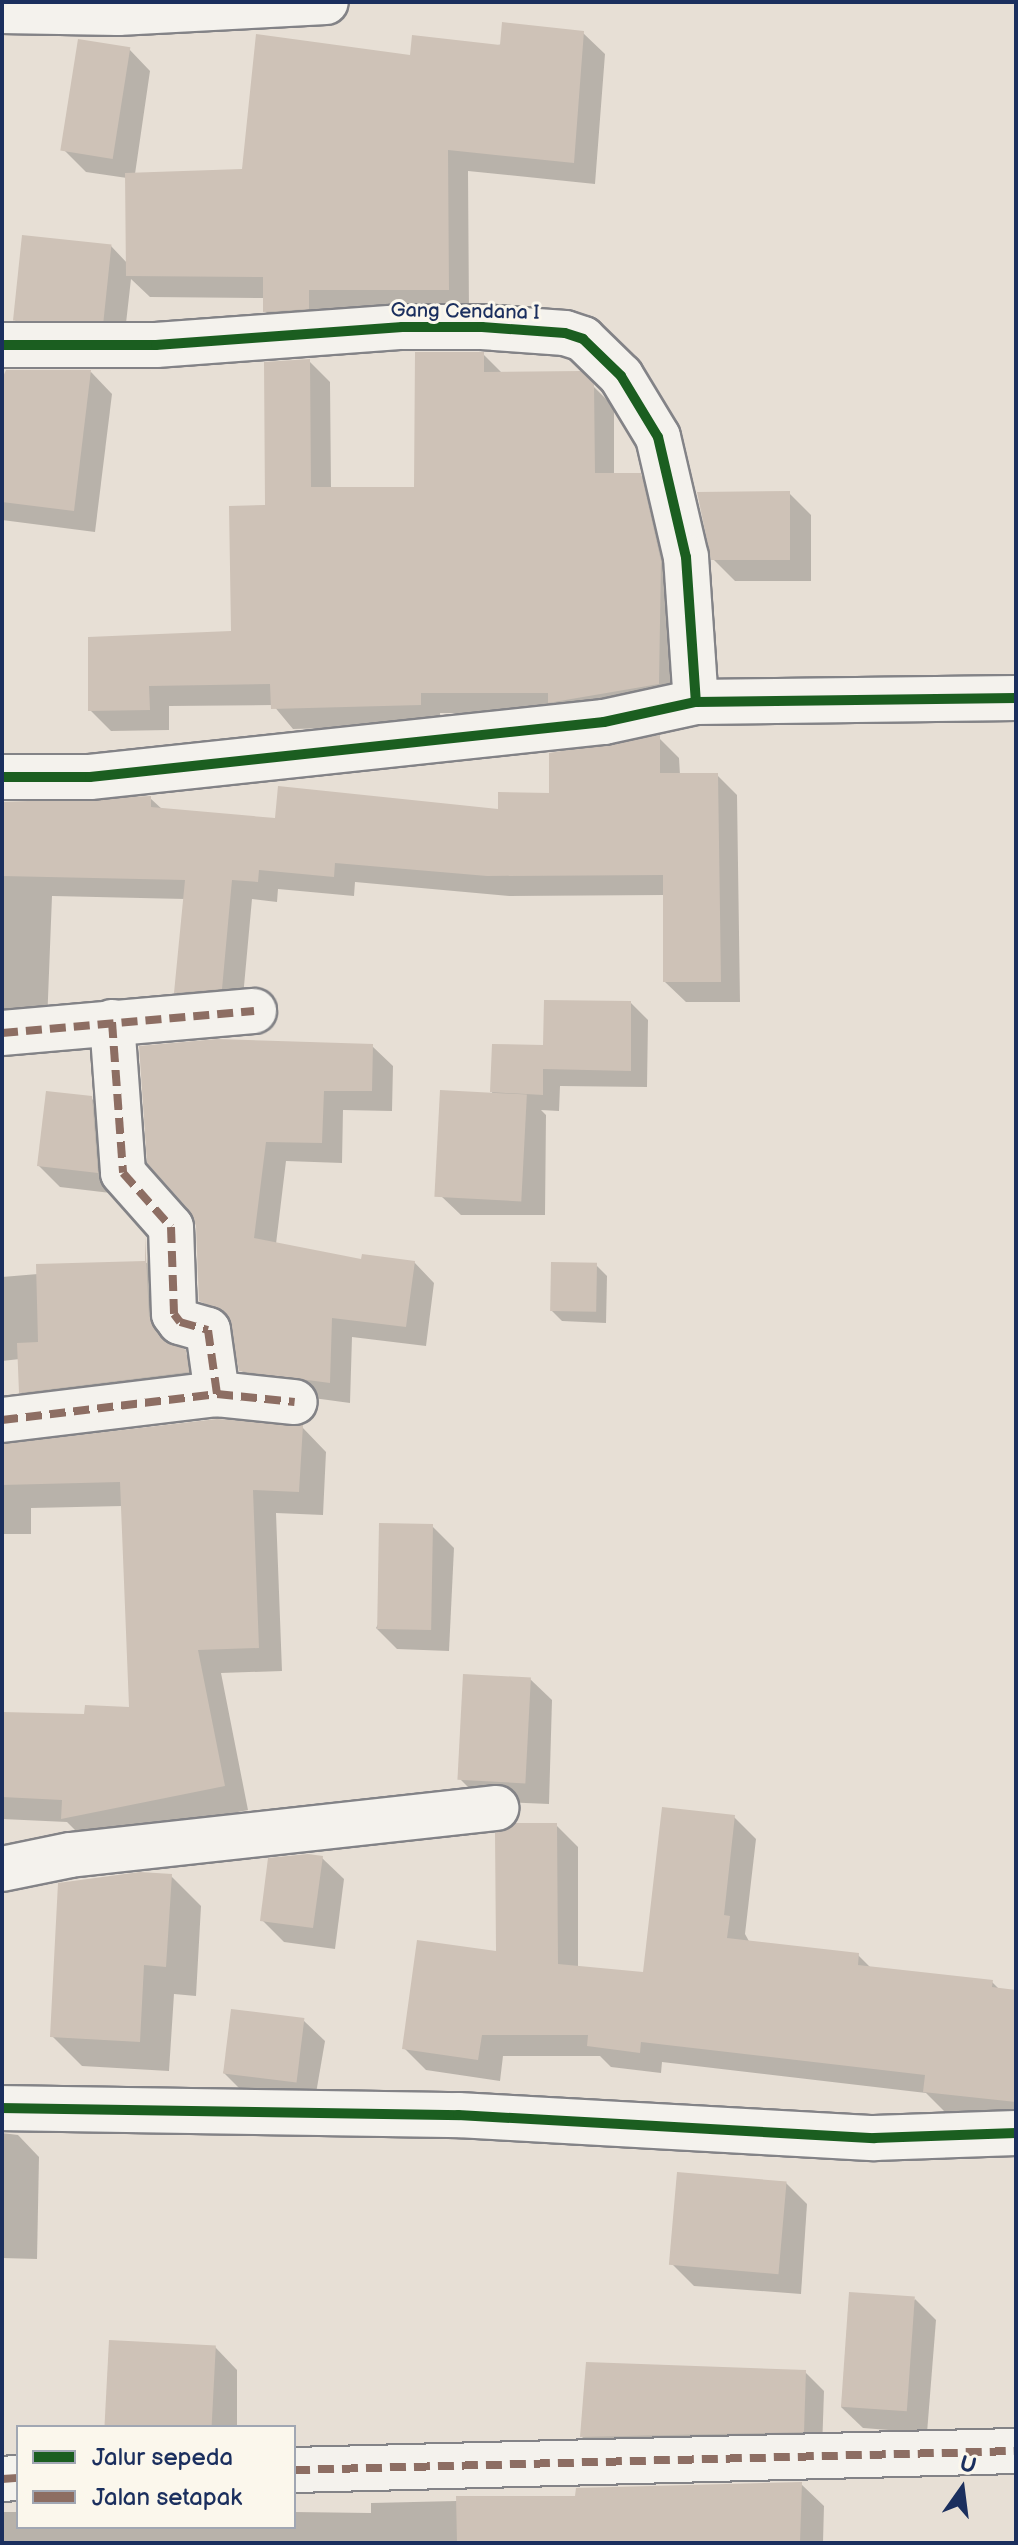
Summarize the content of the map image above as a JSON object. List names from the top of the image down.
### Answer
{
  "streets": {
    "street": ["Gang Cendana I"]
  },
  "legend": ["Jalur sepeda", "Jalan setapak"],
  "north": "top"
}
